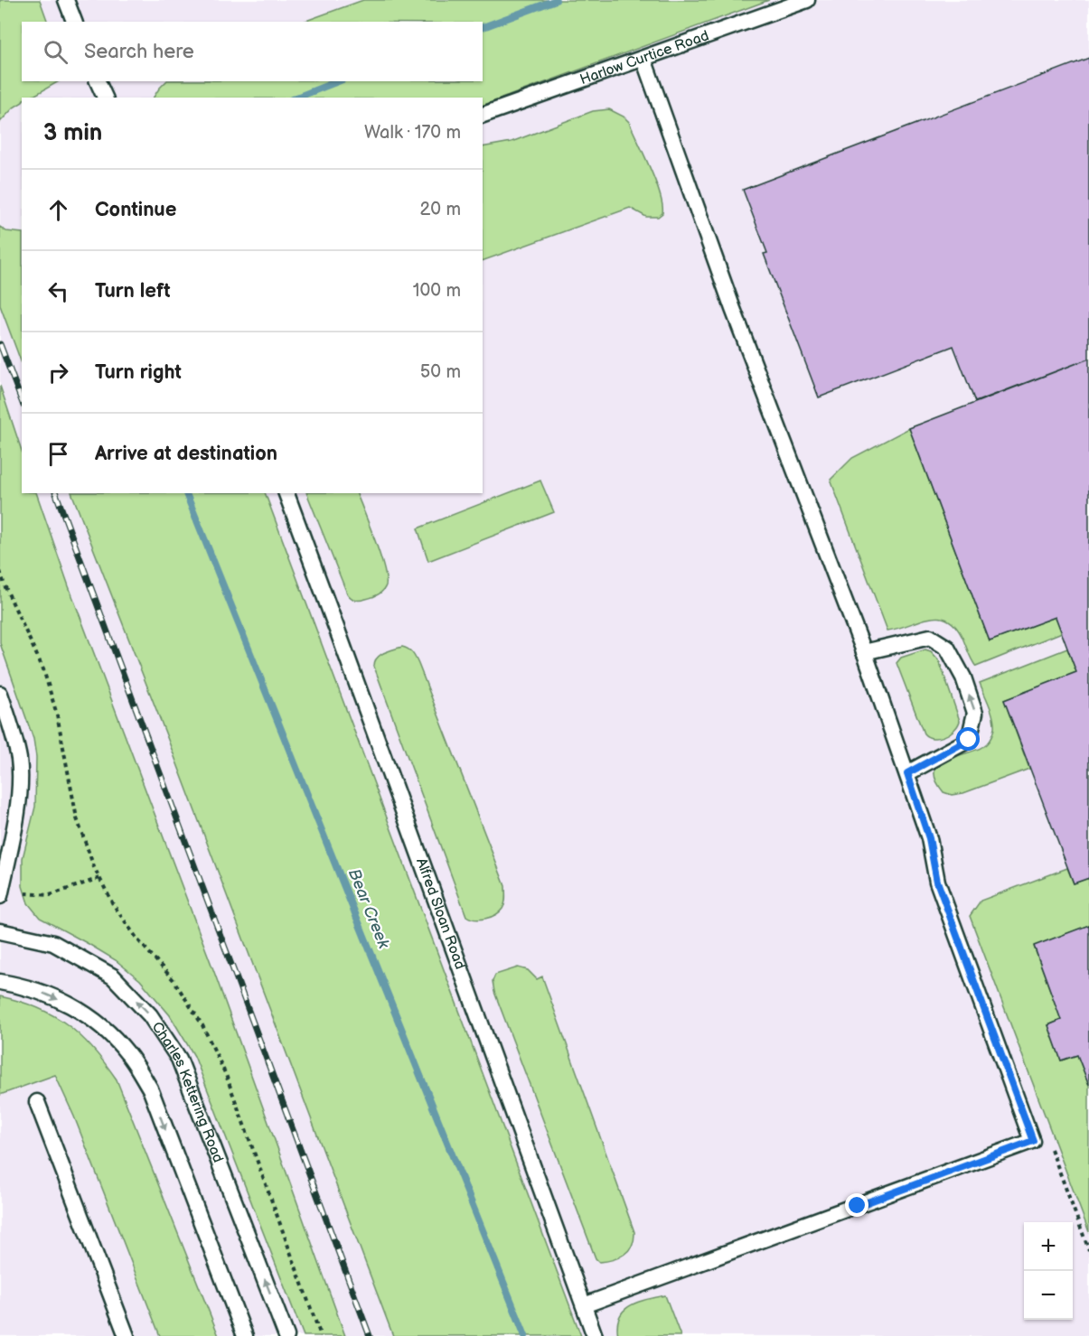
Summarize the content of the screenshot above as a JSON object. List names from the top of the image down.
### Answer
{
  "streets": {
    "lane": ["Harlow Curtice Road", "Alfred Sloan Road", "Charles Kettering Road"]
  },
  "water": ["Bear Creek"],
  "page": {
    "search": "Search here",
    "heading": ["3 min", "Walk · 170 m"],
    "list": [
      ["Continue", "20 m"],
      ["Turn left", "100 m"],
      ["Turn right", "50 m"],
      "Arrive at destination"
    ],
    "map_buttons": ["+", "−"]
  }
}
